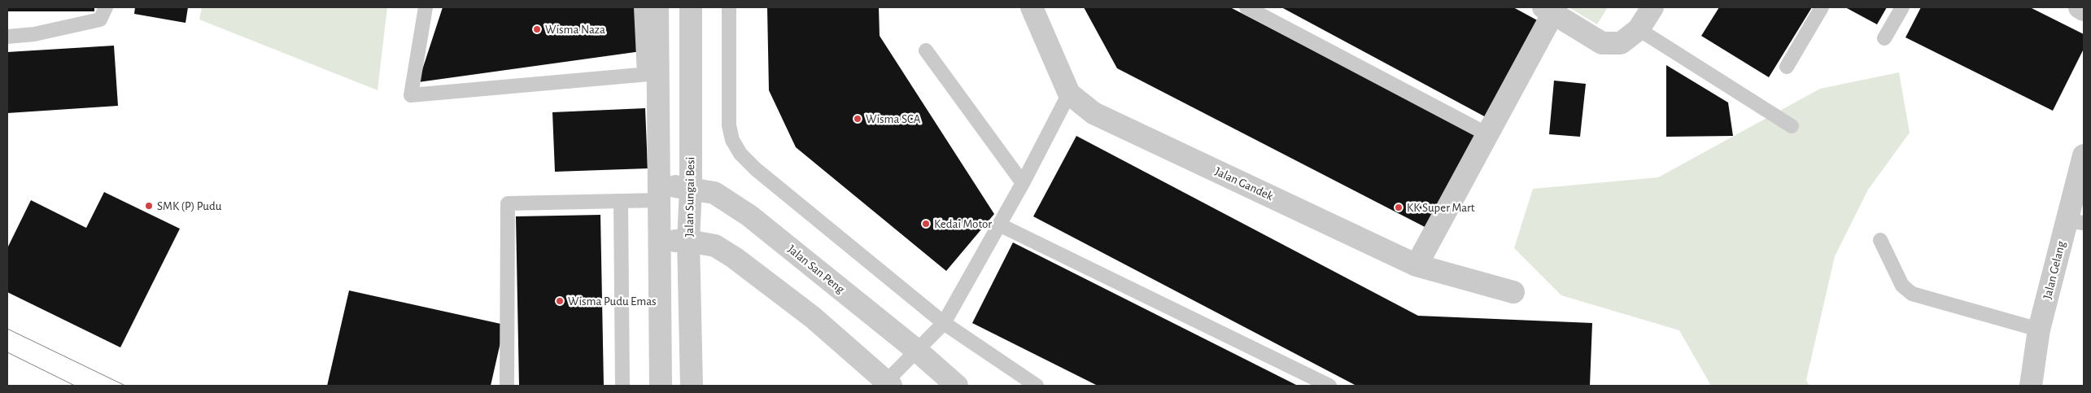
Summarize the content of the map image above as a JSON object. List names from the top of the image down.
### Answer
{
  "streets": {
    "street": [
      "Jalan Gandek",
      "Jalan Sungai Besi",
      "Jalan San Peng",
      "Jalan Gelang"
    ]
  },
  "crossings": [
    ["Jalan Sungai Besi", "Jalan San Peng"]
  ],
  "places": [
    "Wisma Naza",
    "Wisma SCA",
    "SMK (P) Pudu",
    "KK Super Mart",
    "Kedai Motor",
    "Wisma Pudu Emas"
  ]
}
